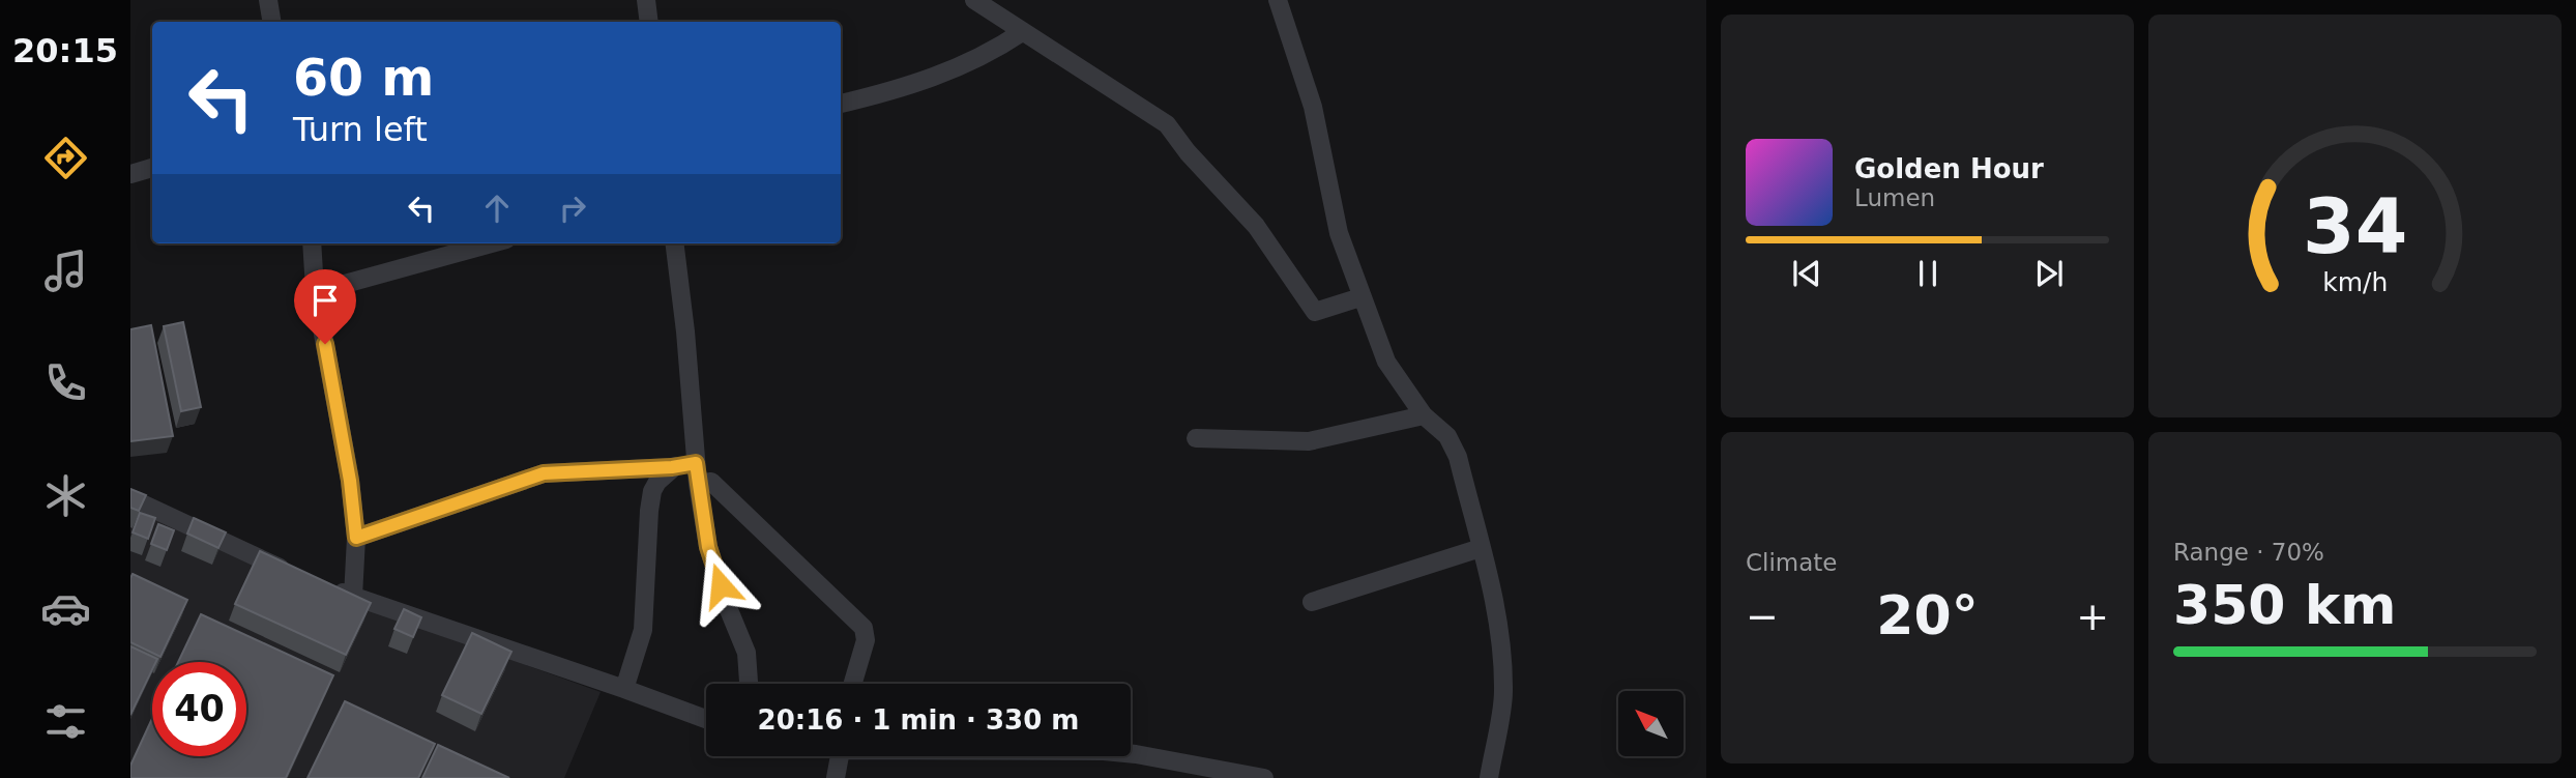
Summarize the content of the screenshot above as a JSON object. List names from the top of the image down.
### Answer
{
  "north": "top left",
  "page": {
    "tabs": "20:15",
    "turn": ["60 m", "Turn left"],
    "song": ["Golden Hour", "Lumen"],
    "tile": [
      "Climate",
      ["Range · 70%", "350 km"]
    ],
    "heat": ["−", "20°", "+"],
    "limit": "40",
    "trip": "20:16 · 1 min · 330 m",
    "gauge": ["34", "km/h"]
  }
}
